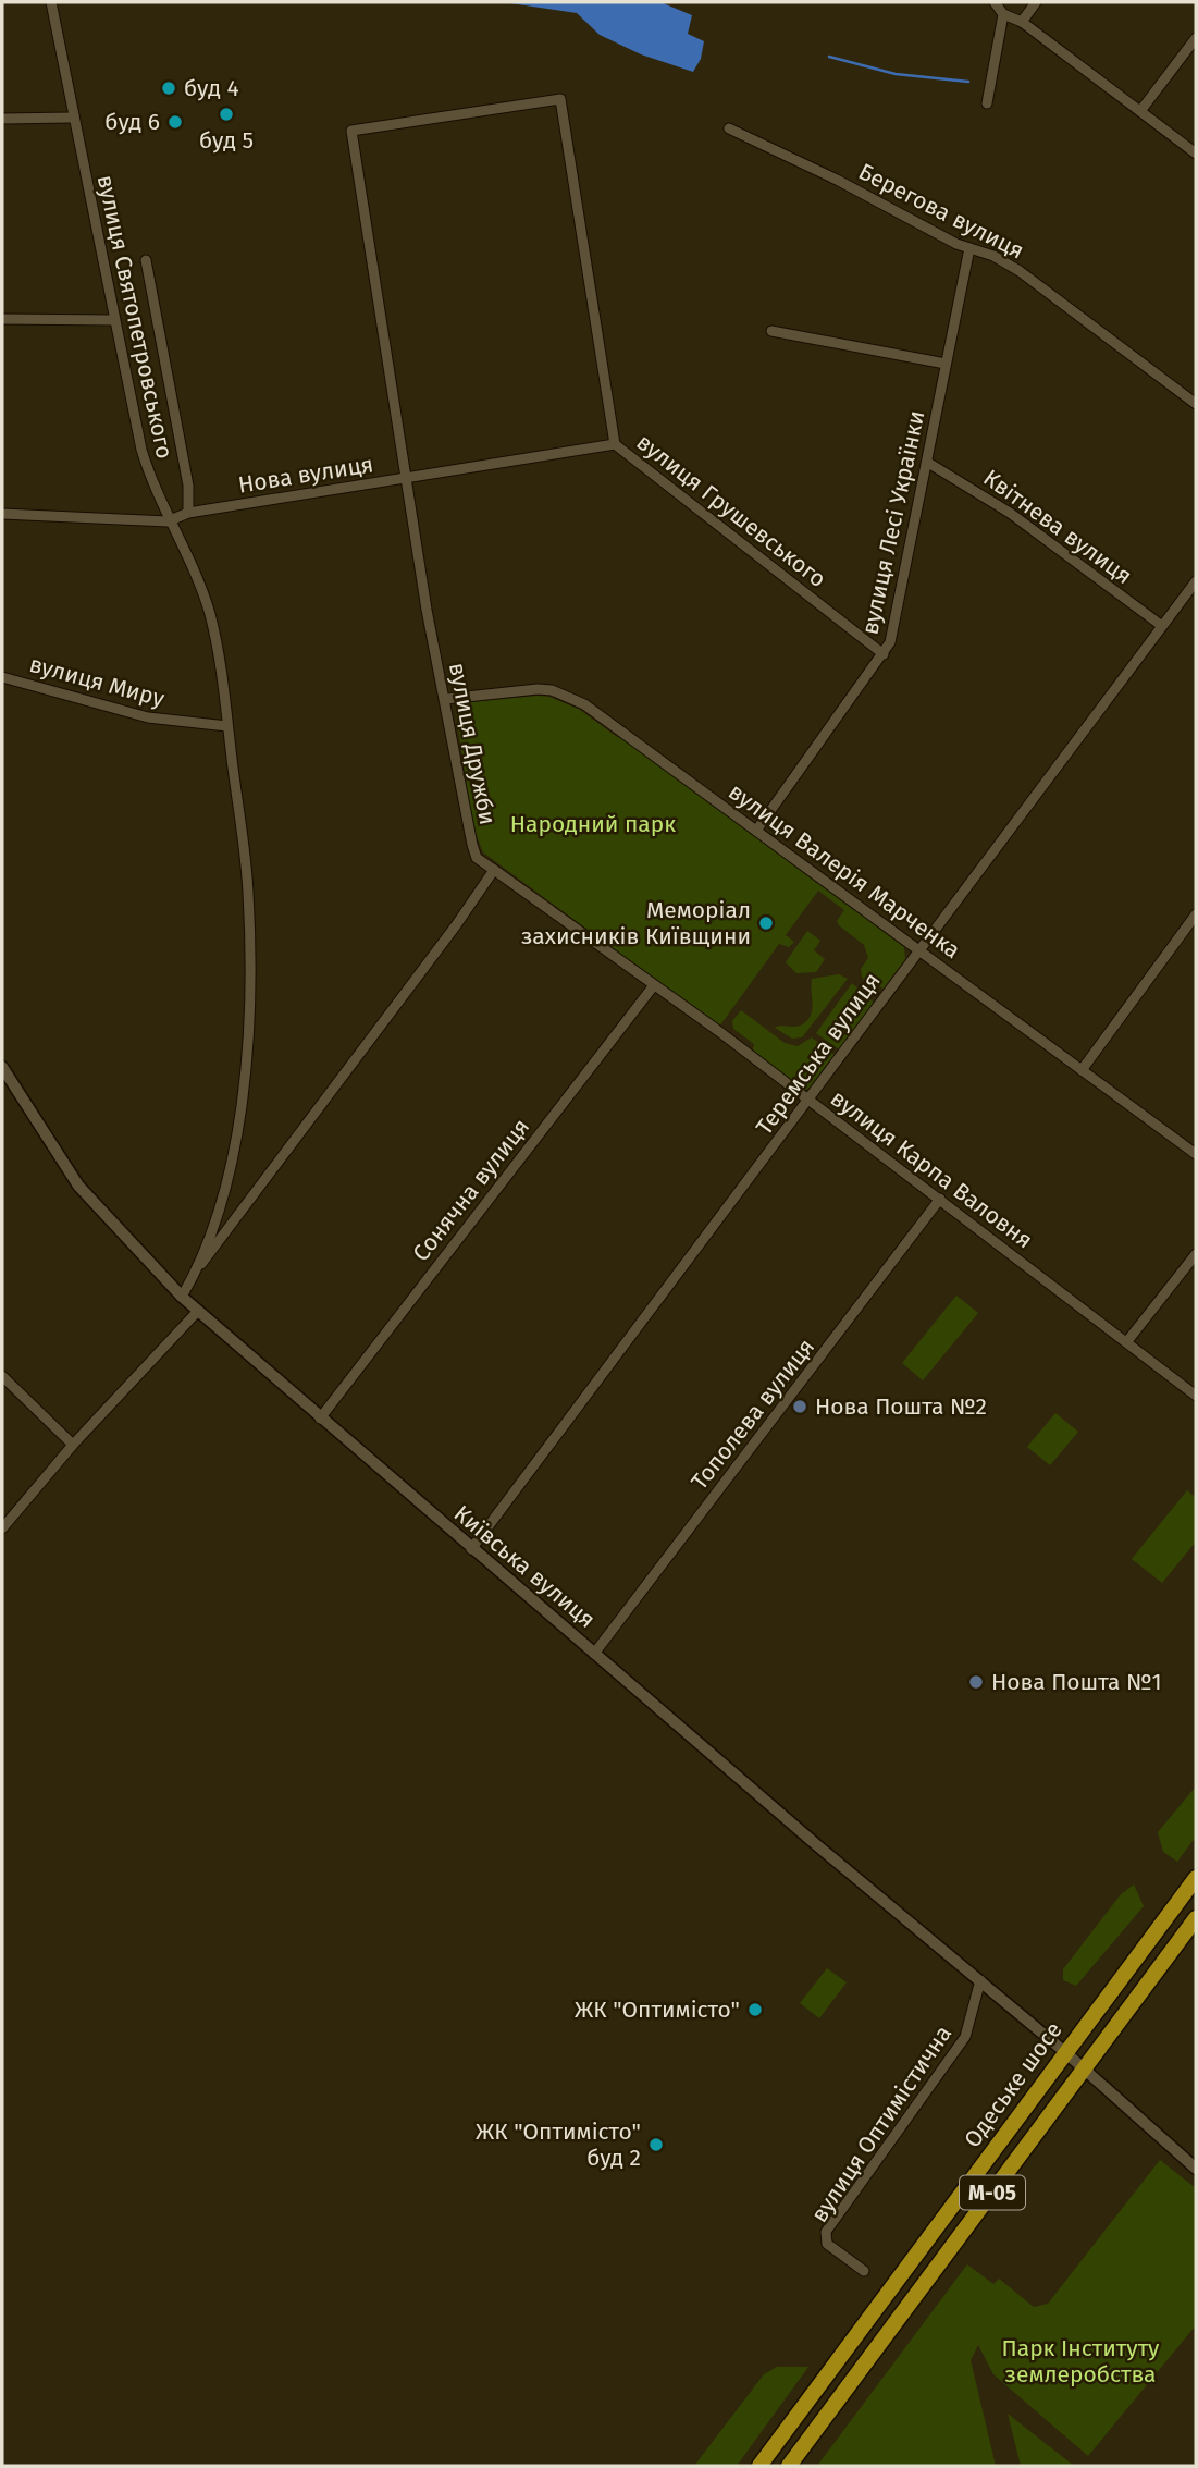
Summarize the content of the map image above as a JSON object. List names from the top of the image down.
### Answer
{
  "streets": {
    "highway": ["Одеське шосе", "М-05"],
    "street": [
      "Берегова вулиця",
      "вулиця Святопетровського",
      "Нова вулиця",
      "вулиця Грушевського",
      "вулиця Лесі Українки",
      "Квітнева вулиця",
      "вулиця Миру",
      "вулиця Дружби",
      "вулиця Валерія Марченка",
      "Теремська вулиця",
      "вулиця Карпа Валовня",
      "Сонячна вулиця",
      "Тополева вулиця",
      "Київська вулиця",
      "вулиця Оптимістична"
    ]
  },
  "crossings": [
    ["Берегова вулиця", "вулиця Лесі Українки"],
    ["вулиця Святопетровського", "Нова вулиця"],
    ["вулиця Святопетровського", "вулиця Миру"],
    ["Нова вулиця", "вулиця Грушевського"],
    ["Нова вулиця", "вулиця Дружби"],
    ["вулиця Грушевського", "вулиця Лесі Українки"],
    ["вулиця Грушевського", "вулиця Дружби"],
    ["вулиця Лесі Українки", "Квітнева вулиця"],
    ["вулиця Лесі Українки", "вулиця Валерія Марченка"],
    ["Квітнева вулиця", "Теремська вулиця"],
    ["вулиця Дружби", "вулиця Валерія Марченка"],
    ["вулиця Дружби", "вулиця Карпа Валовня"],
    ["вулиця Валерія Марченка", "Теремська вулиця"],
    ["Теремська вулиця", "вулиця Карпа Валовня"],
    ["Теремська вулиця", "Київська вулиця"],
    ["вулиця Карпа Валовня", "Сонячна вулиця"],
    ["вулиця Карпа Валовня", "Тополева вулиця"],
    ["Сонячна вулиця", "Київська вулиця"],
    ["Тополева вулиця", "Київська вулиця"],
    ["Київська вулиця", "Одеське шосе"],
    ["Київська вулиця", "вулиця Оптимістична"]
  ],
  "parks": ["Народний парк", "Парк Інституту землеробства"],
  "places": [
    "буд 4",
    "буд 5",
    "буд 6",
    "Меморіал захисників Київщини",
    "Нова Пошта №2",
    "Нова Пошта №1",
    "ЖК \"Оптимісто\"",
    "ЖК \"Оптимісто\" буд 2"
  ]
}
